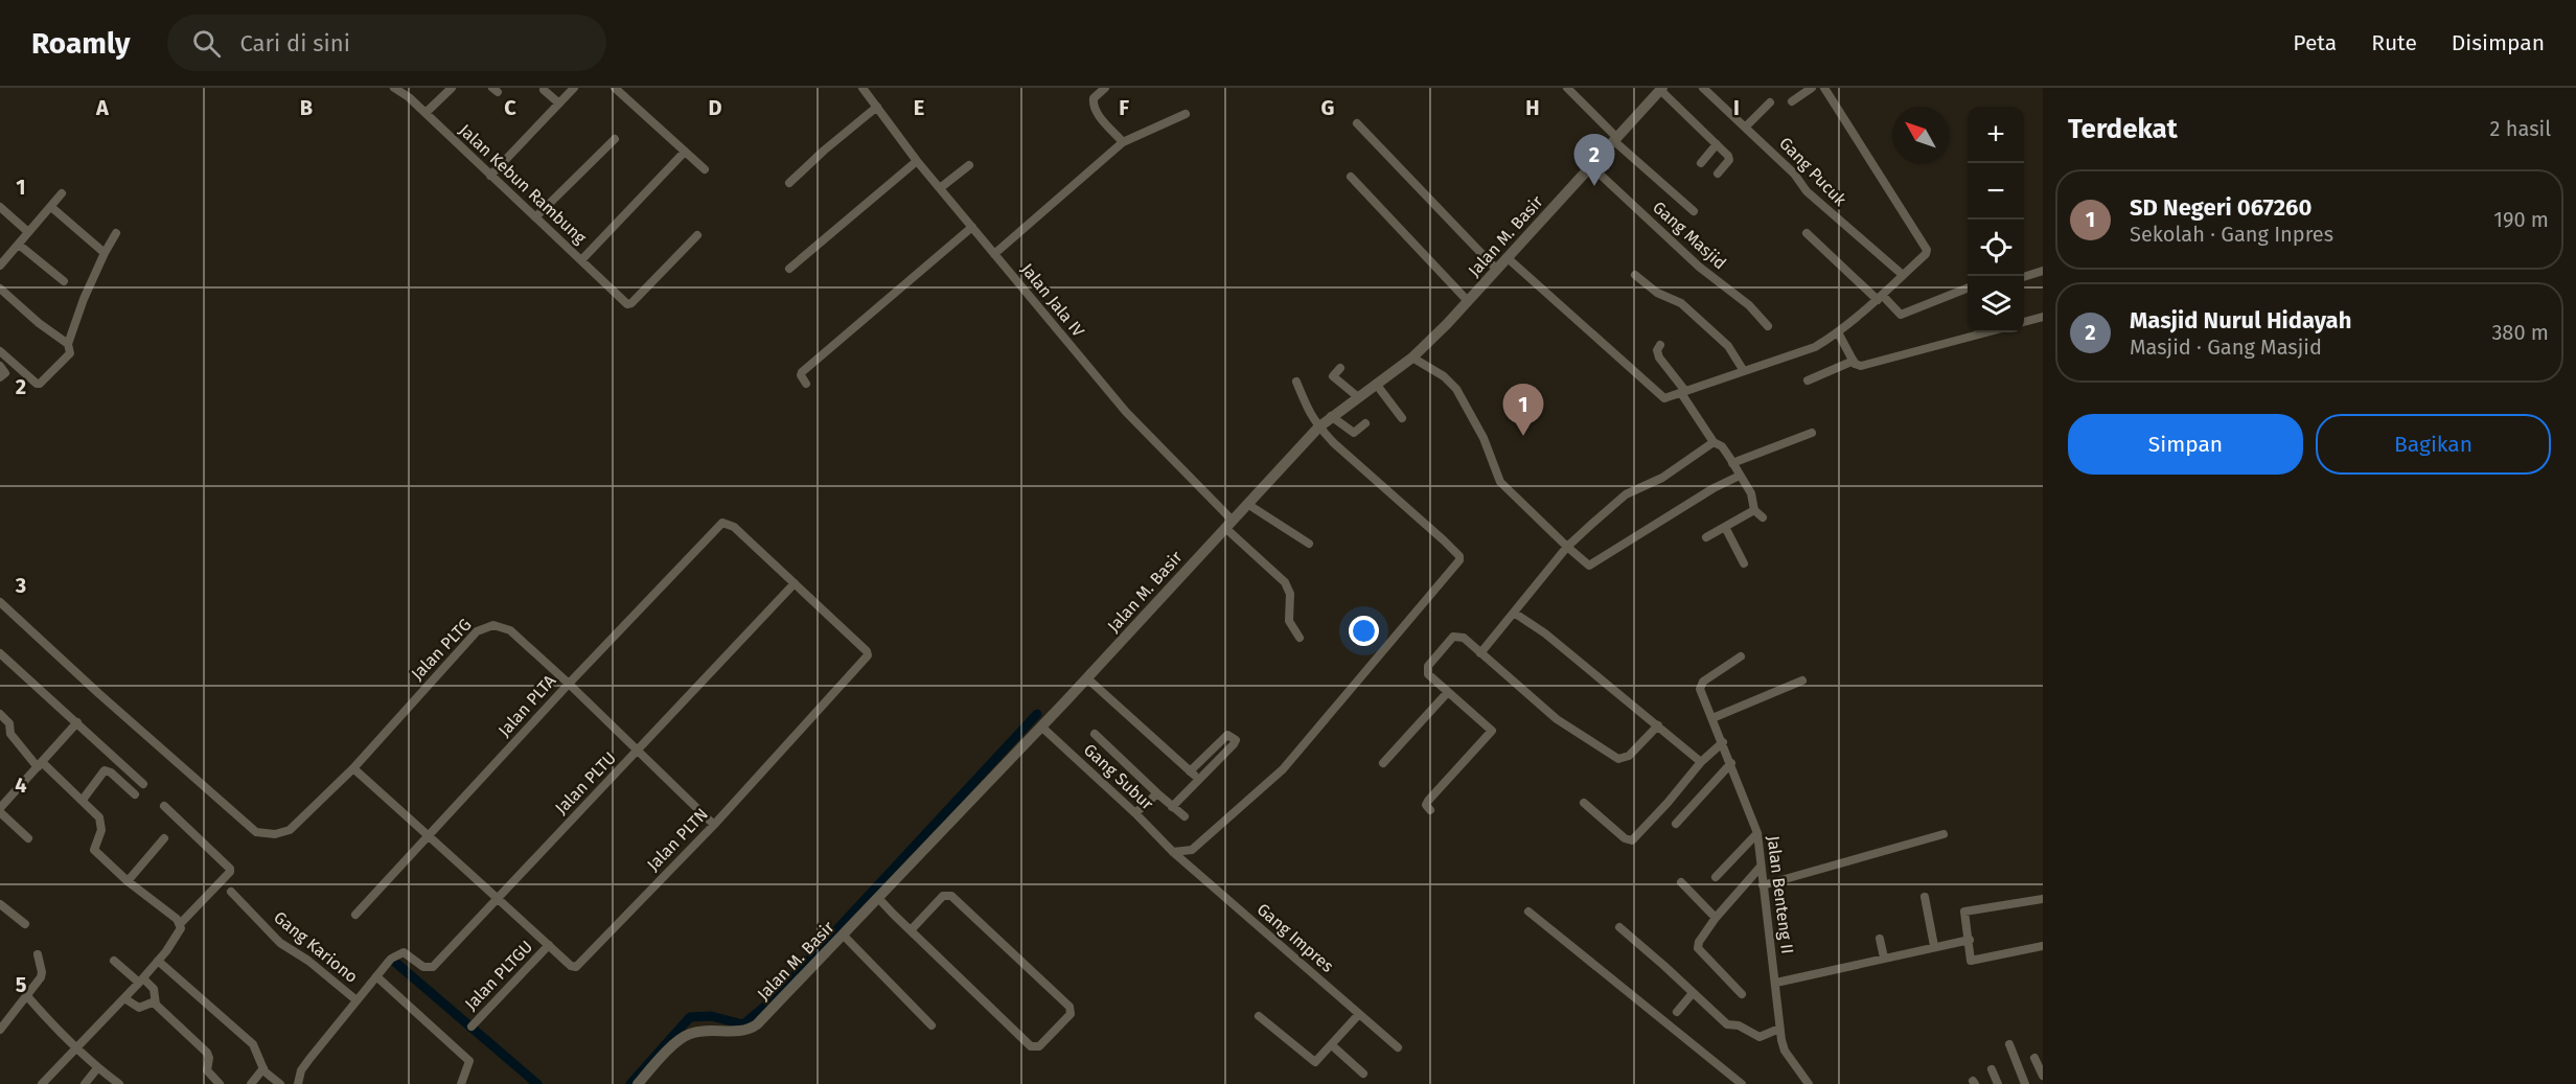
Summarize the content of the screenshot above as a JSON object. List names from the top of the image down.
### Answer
{
  "streets": {
    "main road": ["Jalan M. Basir"],
    "street": [
      "Gang Pucuk",
      "Jalan Kebun Rambung",
      "Gang Masjid",
      "Jalan Jala IV",
      "Jalan PLTG",
      "Jalan PLTA",
      "Gang Subur",
      "Jalan PLTU",
      "Jalan PLTN",
      "Jalan Benteng II",
      "Gang Impres",
      "Gang Kariono",
      "Jalan PLTGU"
    ]
  },
  "crossings": [
    ["Gang Masjid", "Jalan M. Basir"],
    ["Jalan M. Basir", "Jalan Jala IV"],
    ["Jalan M. Basir", "Gang Subur"],
    ["Jalan PLTG", "Jalan PLTA"],
    ["Jalan PLTG", "Jalan PLTU"],
    ["Jalan PLTG", "Jalan PLTN"],
    ["Jalan PLTA", "Jalan PLTN"],
    ["Gang Subur", "Gang Impres"],
    ["Jalan PLTU", "Jalan PLTN"],
    ["Jalan PLTN", "Jalan PLTGU"]
  ],
  "north": "top left",
  "page": {
    "header": "Roamly",
    "search": "Cari di sini",
    "nav": ["Peta", "Rute", "Disimpan"],
    "heading": ["Terdekat", "2 hasil"],
    "map_buttons": ["+", "−"],
    "pins": ["2", "1"],
    "list": [
      {
        "mark": "1",
        "name": "SD Negeri 067260",
        "note": "Sekolah · Gang Inpres",
        "value": "190 m"
      },
      {
        "mark": "2",
        "name": "Masjid Nurul Hidayah",
        "note": "Masjid · Gang Masjid",
        "value": "380 m"
      }
    ],
    "buttons": ["Simpan", "Bagikan"]
  },
  "grid": {
    "columns": [
      "A",
      "B",
      "C",
      "D",
      "E",
      "F",
      "G",
      "H",
      "I"
    ],
    "rows": [
      "1",
      "2",
      "3",
      "4",
      "5"
    ]
  }
}
